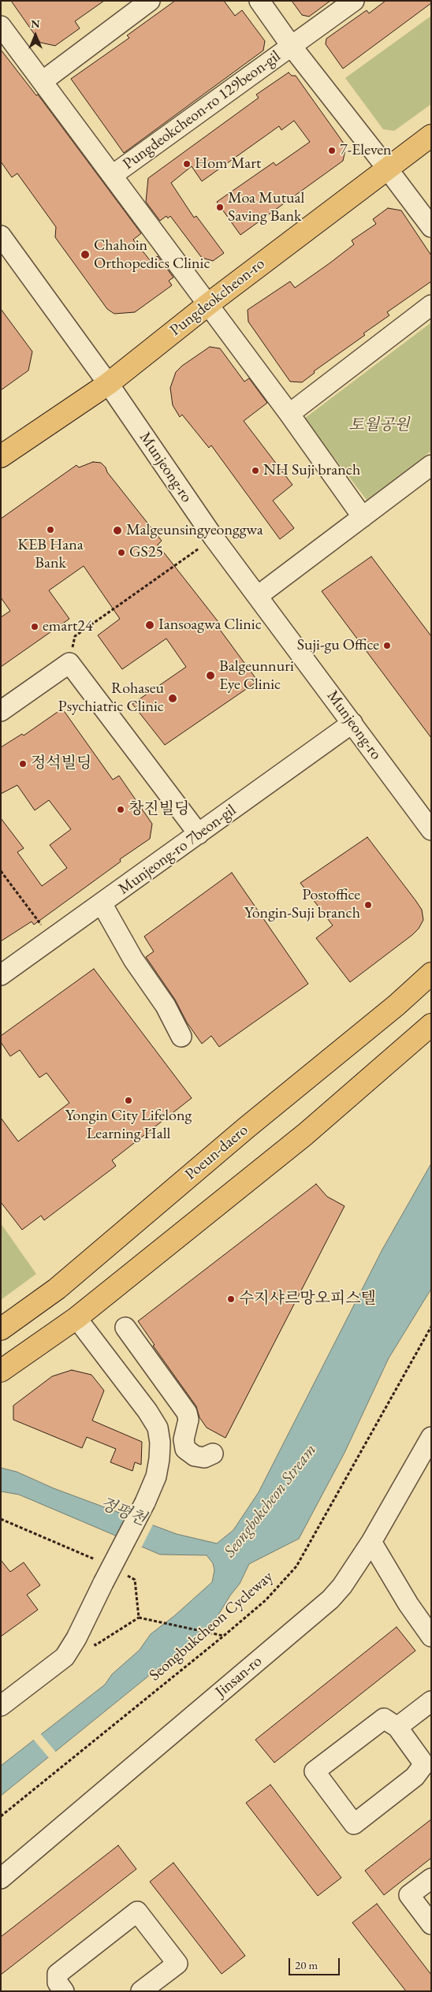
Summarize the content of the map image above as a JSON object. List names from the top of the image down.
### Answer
{
  "streets": {
    "main road": ["Pungdeokcheon-ro", "Poeun-daero"],
    "street": [
      "Pungdeokcheon-ro 129beon-gil",
      "Munjeong-ro",
      "Munjeong-ro 7beon-gil",
      "Jinsan-ro"
    ],
    "path": ["Seongbukcheon Cycleway"]
  },
  "crossings": [
    ["Pungdeokcheon-ro 129beon-gil", "Pungdeokcheon-ro"],
    ["Pungdeokcheon-ro", "Munjeong-ro"],
    ["Munjeong-ro", "Munjeong-ro 7beon-gil"]
  ],
  "water": ["Seongbokcheon Stream", "정평천"],
  "parks": ["토월공원"],
  "places": [
    "7-Eleven",
    "Hom Mart",
    "Moa Mutual Saving Bank",
    "Chahoin Orthopedics Clinic",
    "NH Suji branch",
    "KEB Hana Bank",
    "Malgeunsingyeonggwa",
    "GS25",
    "Iansoagwa Clinic",
    "emart24",
    "Suji-gu Office",
    "Balgeunnuri Eye Clinic",
    "Rohaseu Psychiatric Clinic",
    "정석빌딩",
    "창진빌딩",
    "Postoffice Yongin-Suji branch",
    "Yongin City Lifelong Learning Hall",
    "수지샤르망오피스텔"
  ],
  "scale_bar": "20 m",
  "north": "top"
}
